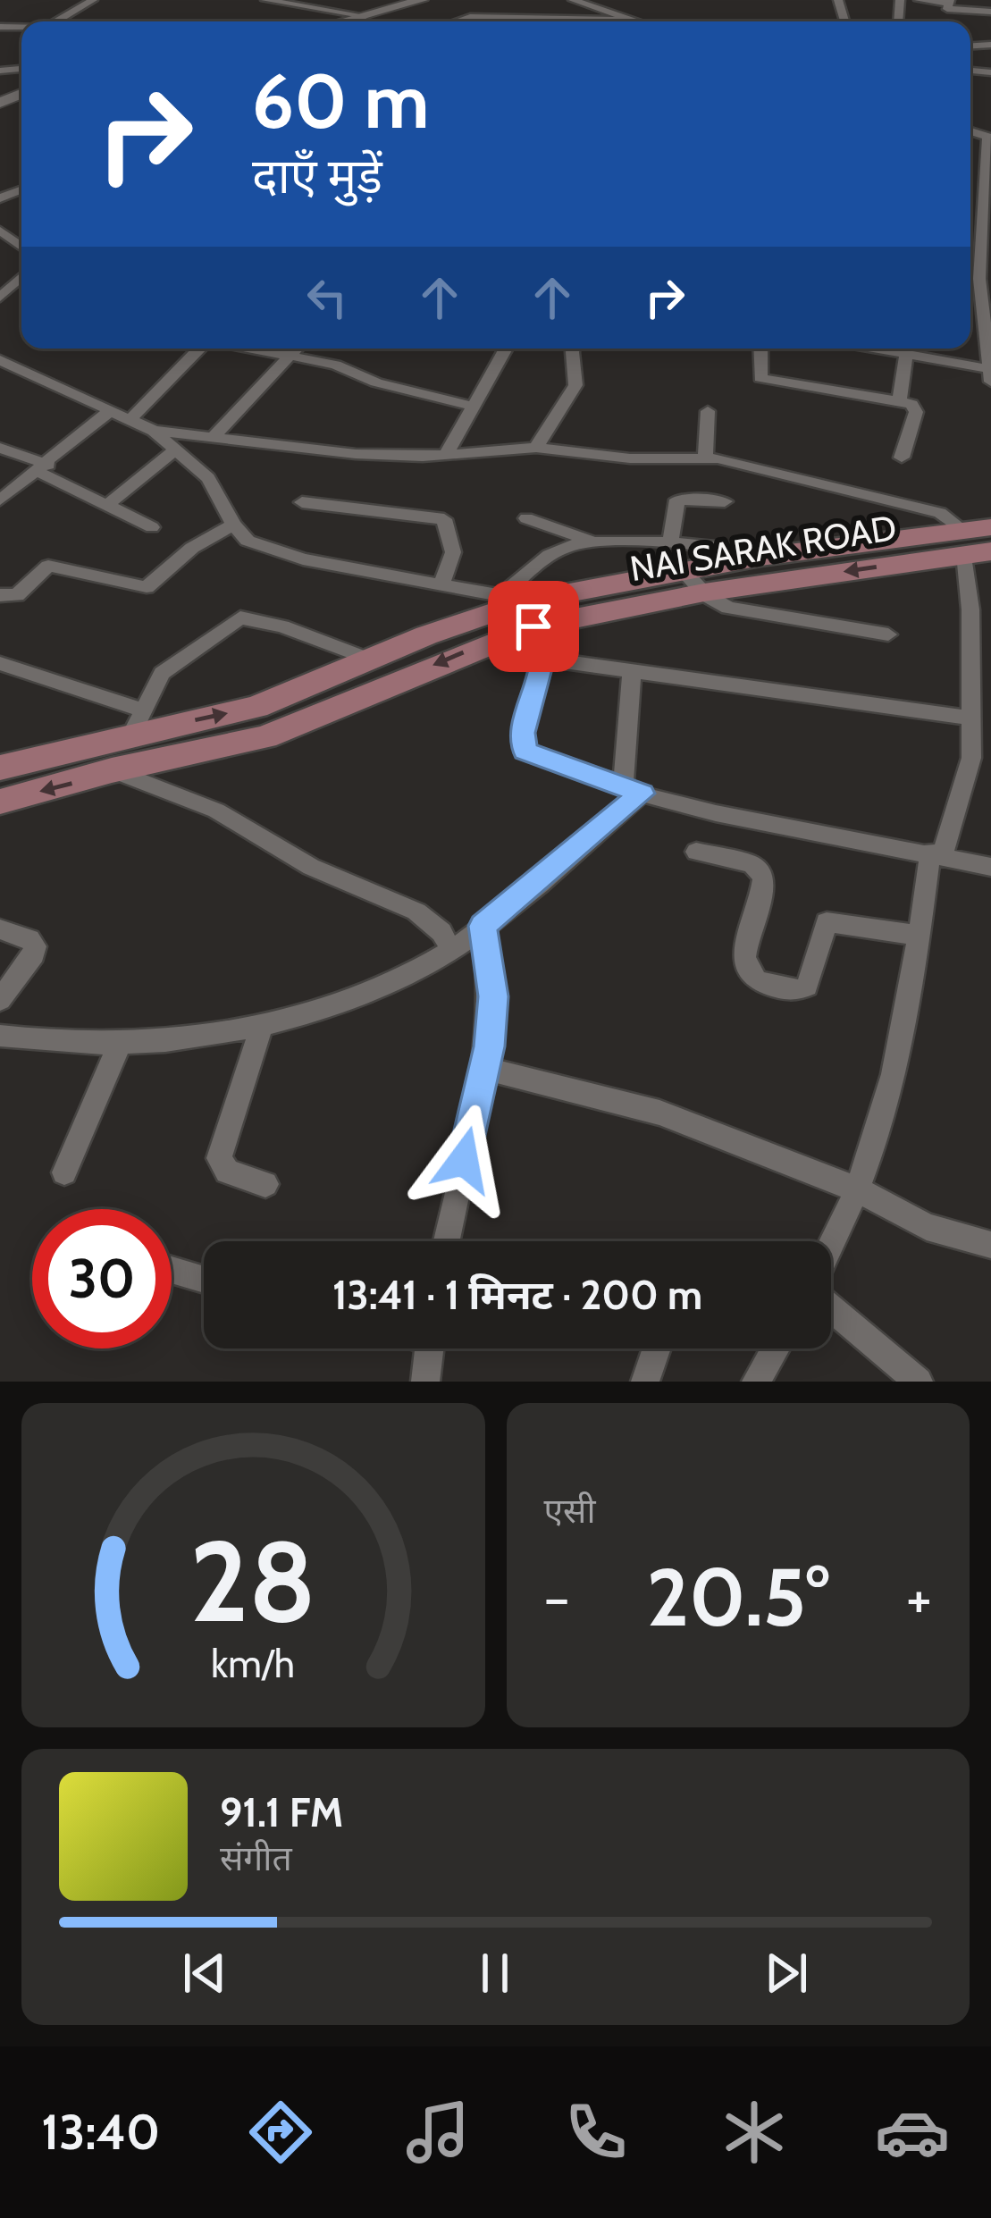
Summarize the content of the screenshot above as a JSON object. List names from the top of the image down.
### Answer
{
  "streets": {
    "main road": ["NAI SARAK ROAD"]
  },
  "page": {
    "turn": ["60 m", "दाएँ मुड़ें"],
    "limit": "30",
    "trip": "13:41 · 1 मिनट · 200 m",
    "tile": "एसी",
    "heat": ["−", "20.5°", "+"],
    "song": ["91.1 FM", "संगीत"],
    "tabs": "13:40",
    "gauge": ["28", "km/h"]
  }
}
